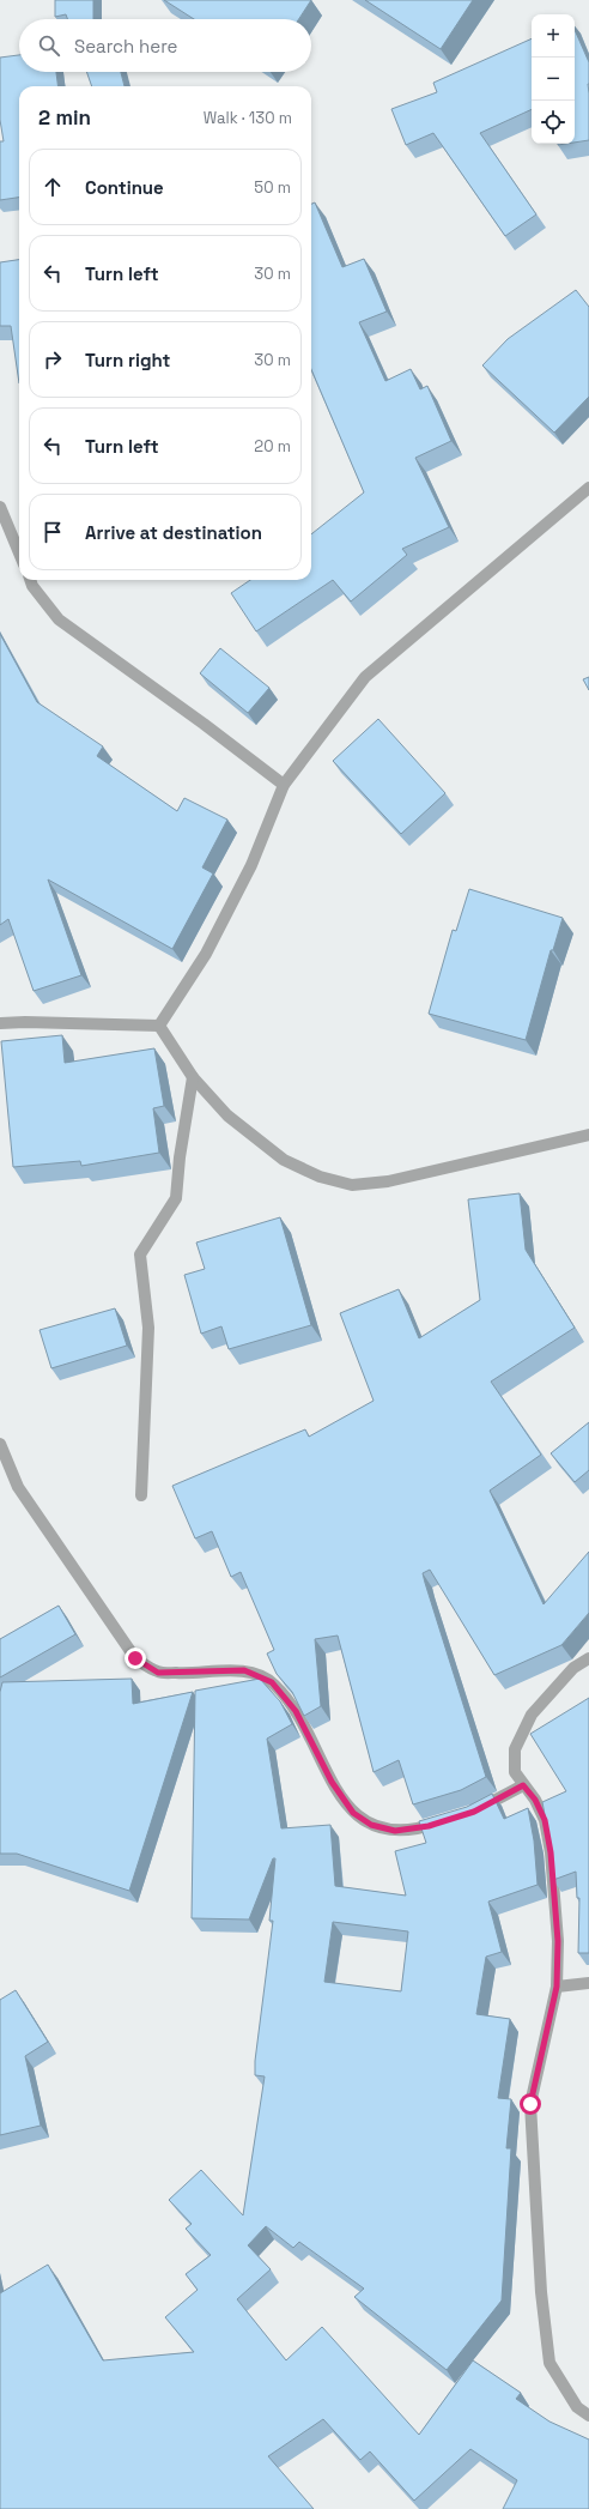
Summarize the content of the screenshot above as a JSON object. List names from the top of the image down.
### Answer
{
  "page": {
    "map_buttons": ["+", "−"],
    "search": "Search here",
    "heading": ["2 min", "Walk · 130 m"],
    "list": [
      ["Continue", "50 m"],
      ["Turn left", "30 m"],
      ["Turn right", "30 m"],
      ["Turn left", "20 m"],
      "Arrive at destination"
    ]
  }
}
